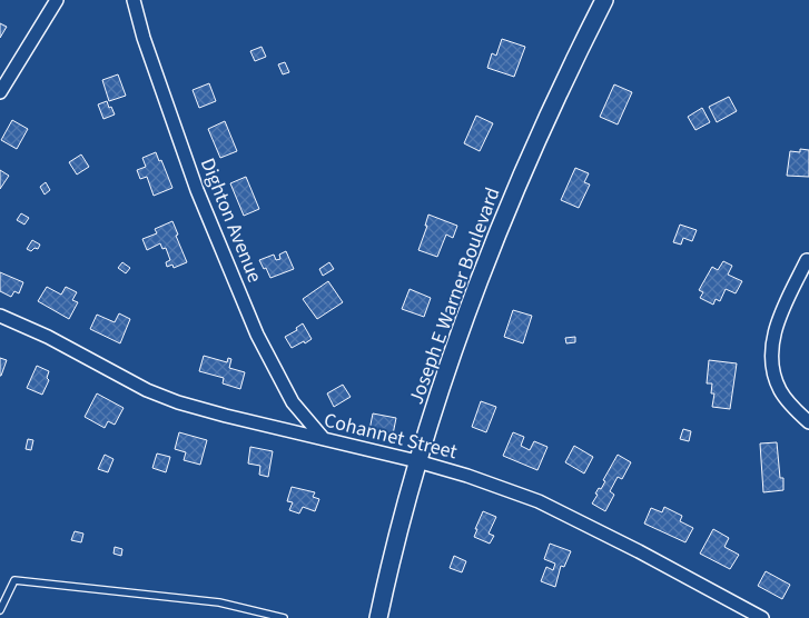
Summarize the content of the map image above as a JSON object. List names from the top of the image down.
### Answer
{
  "streets": {
    "main road": ["Joseph E Warner Boulevard"],
    "street": ["Dighton Avenue", "Cohannet Street"]
  },
  "crossings": [
    ["Dighton Avenue", "Cohannet Street"],
    ["Joseph E Warner Boulevard", "Cohannet Street"]
  ]
}
